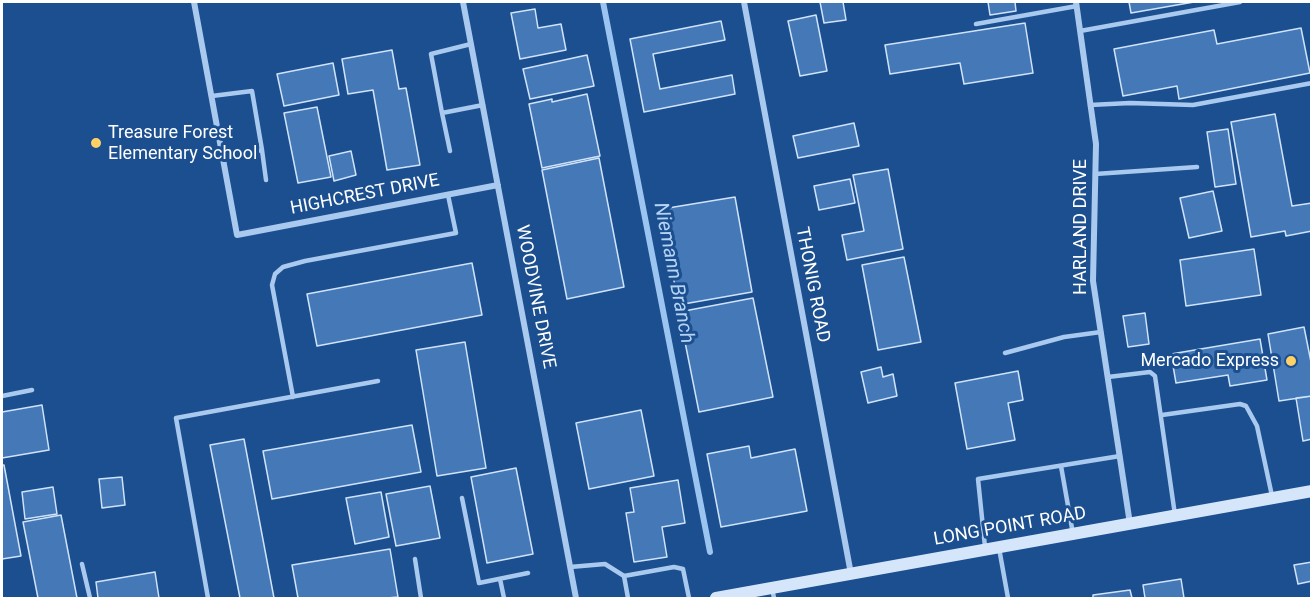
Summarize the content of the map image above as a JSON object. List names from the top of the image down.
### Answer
{
  "streets": {
    "main road": ["LONG POINT ROAD"],
    "street": [
      "HIGHCREST DRIVE",
      "HARLAND DRIVE",
      "THONIG ROAD",
      "WOODVINE DRIVE"
    ]
  },
  "crossings": [
    ["HIGHCREST DRIVE", "WOODVINE DRIVE"],
    ["HARLAND DRIVE", "LONG POINT ROAD"],
    ["THONIG ROAD", "LONG POINT ROAD"]
  ],
  "water": ["Niemann Branch"],
  "places": ["Treasure Forest Elementary School", "Mercado Express"]
}
